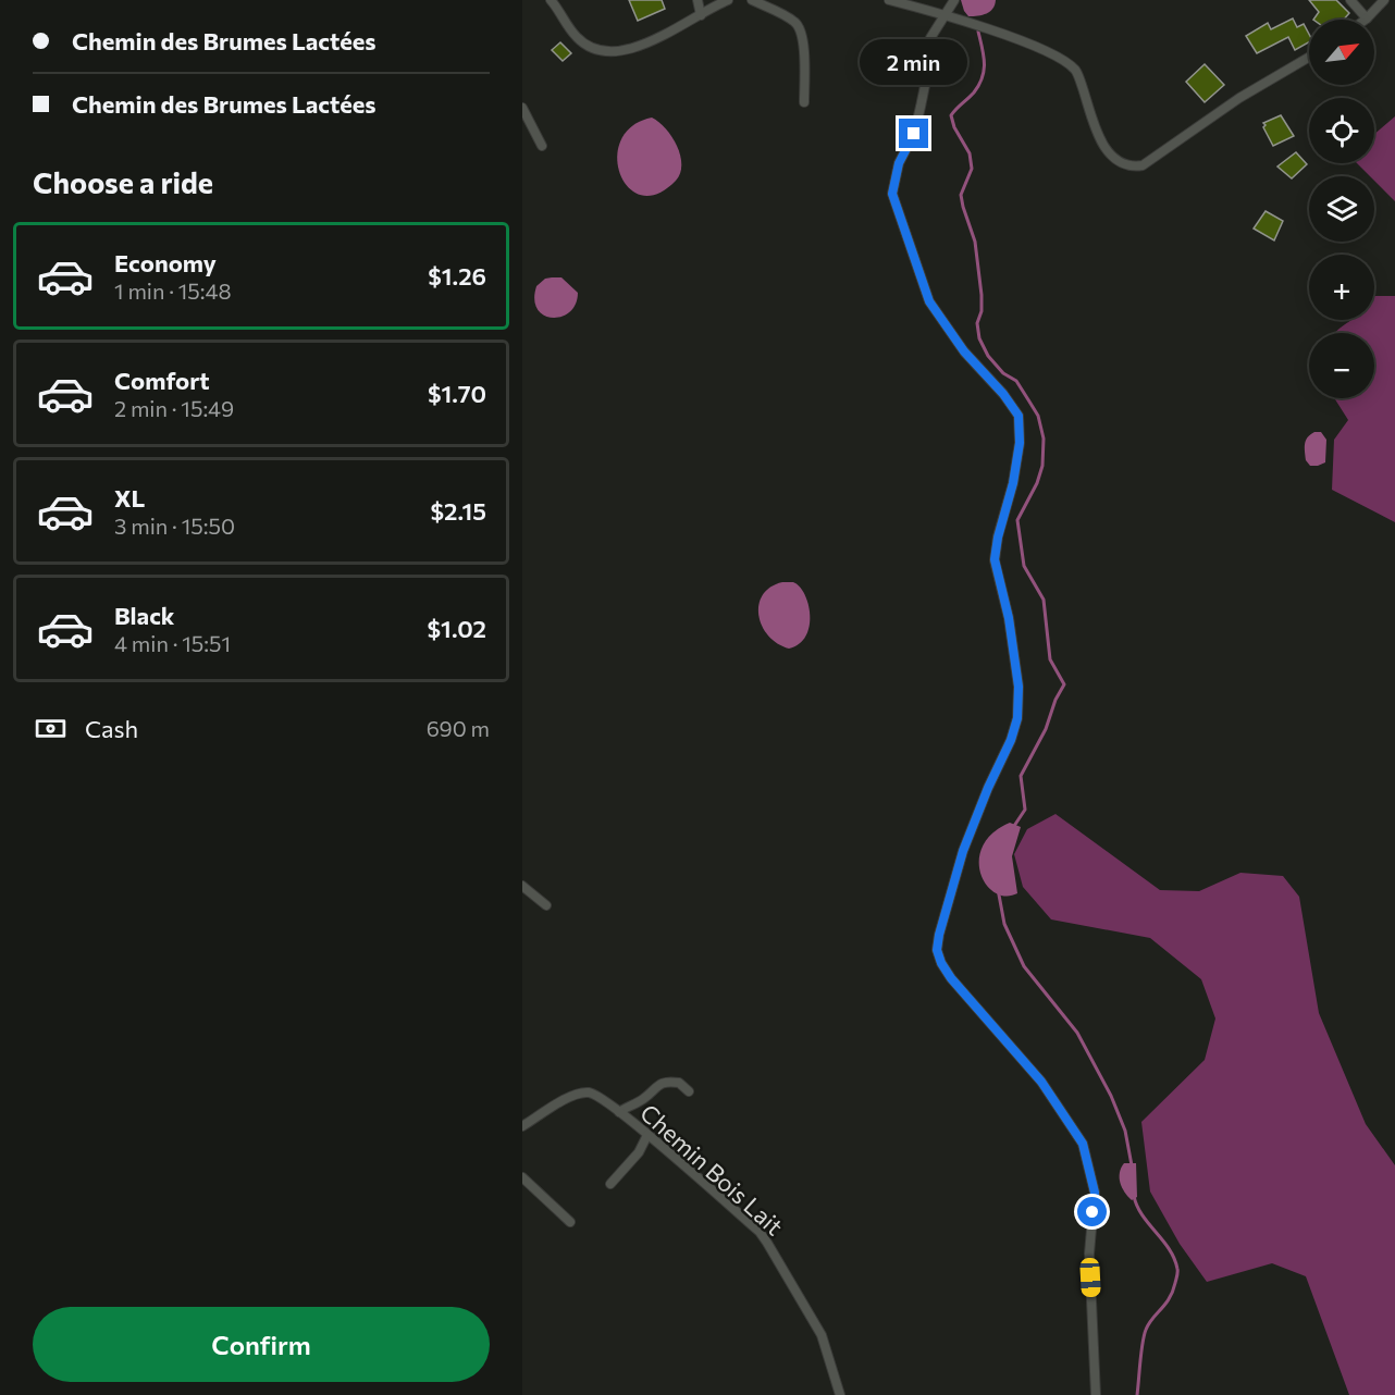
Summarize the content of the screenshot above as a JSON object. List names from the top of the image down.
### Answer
{
  "streets": {
    "street": ["Chemin Bois Lait"]
  },
  "north": "top right",
  "page": {
    "banner": ["Chemin des Brumes Lactées", "Chemin des Brumes Lactées"],
    "map_buttons": ["+", "−"],
    "bubble": "2 min",
    "heading": "Choose a ride",
    "list": [
      {
        "name": "Economy",
        "note": "1 min · 15:48",
        "value": "$1.26"
      },
      {
        "name": "Comfort",
        "note": "2 min · 15:49",
        "value": "$1.70"
      },
      {
        "name": "XL",
        "note": "3 min · 15:50",
        "value": "$2.15"
      },
      {
        "name": "Black",
        "note": "4 min · 15:51",
        "value": "$1.02"
      }
    ],
    "pay": ["Cash", "690 m"],
    "buttons": "Confirm"
  }
}
